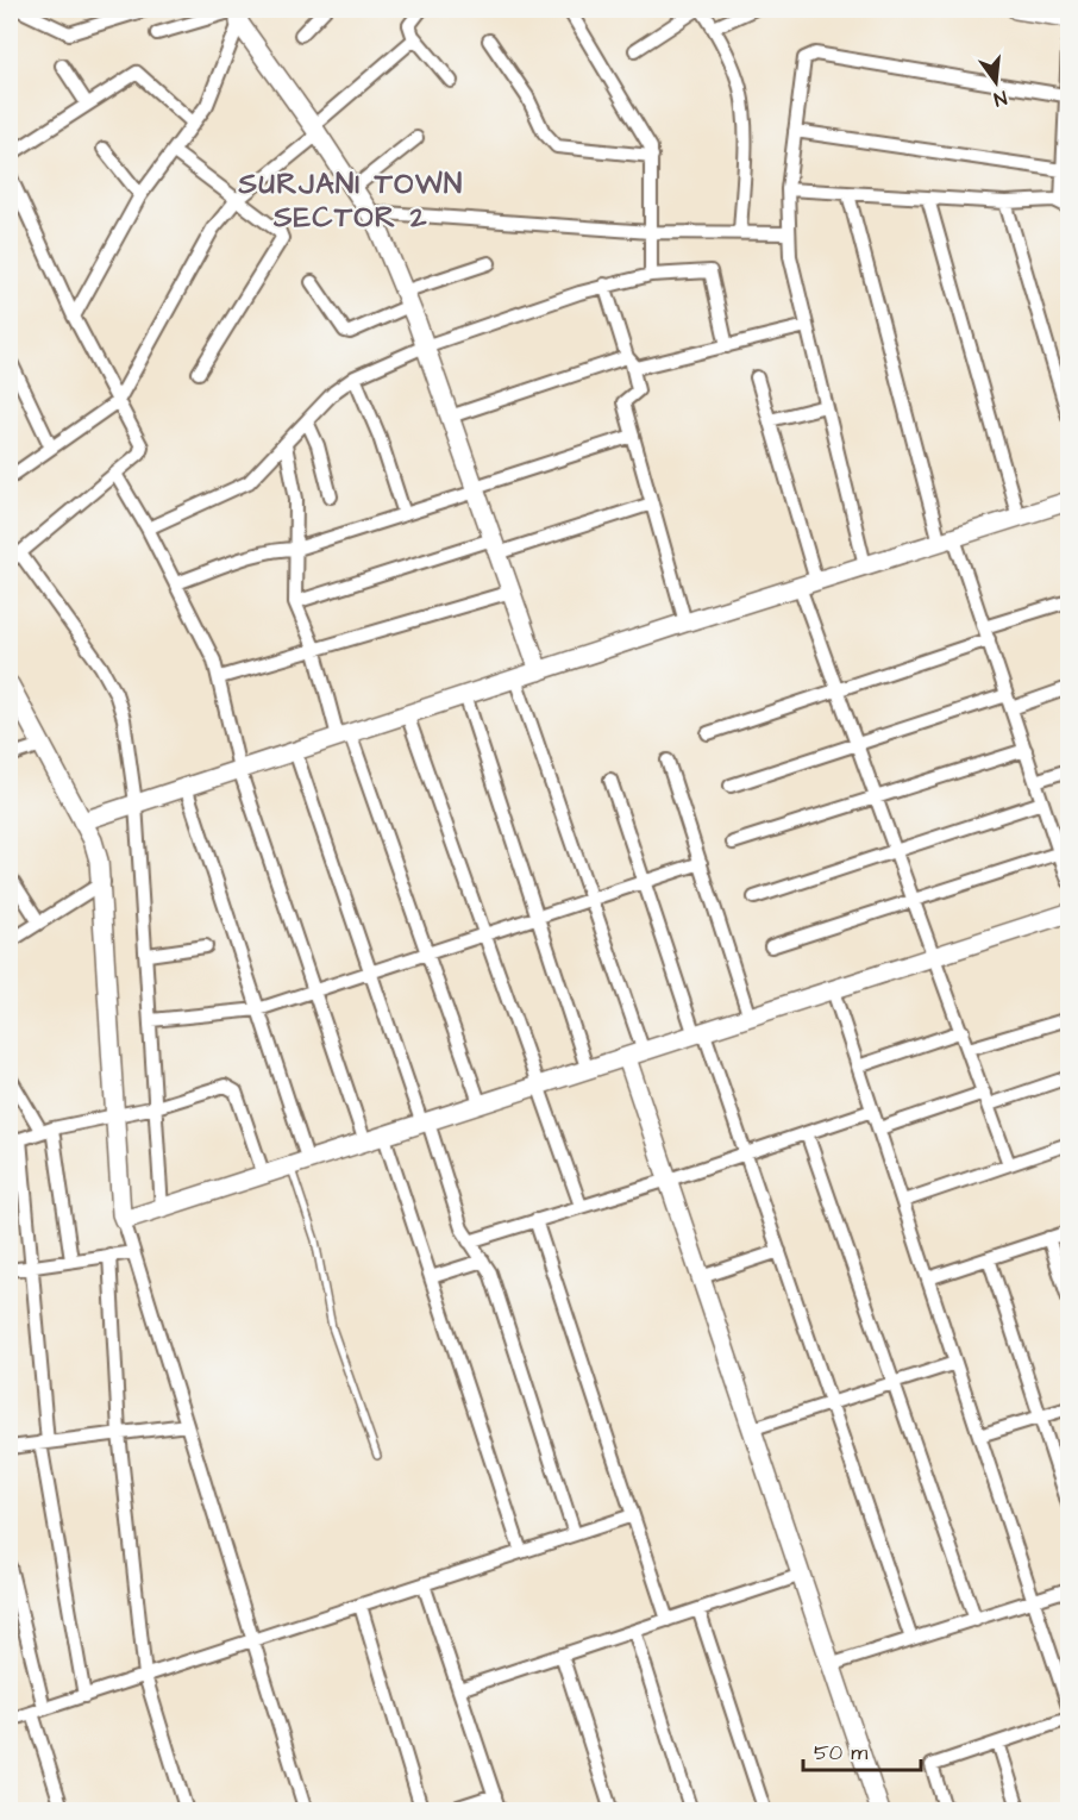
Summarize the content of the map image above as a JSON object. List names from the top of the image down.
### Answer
{
  "districts": ["SURJANI TOWN SECTOR 2"],
  "scale_bar": "50 m",
  "north": "bottom"
}
